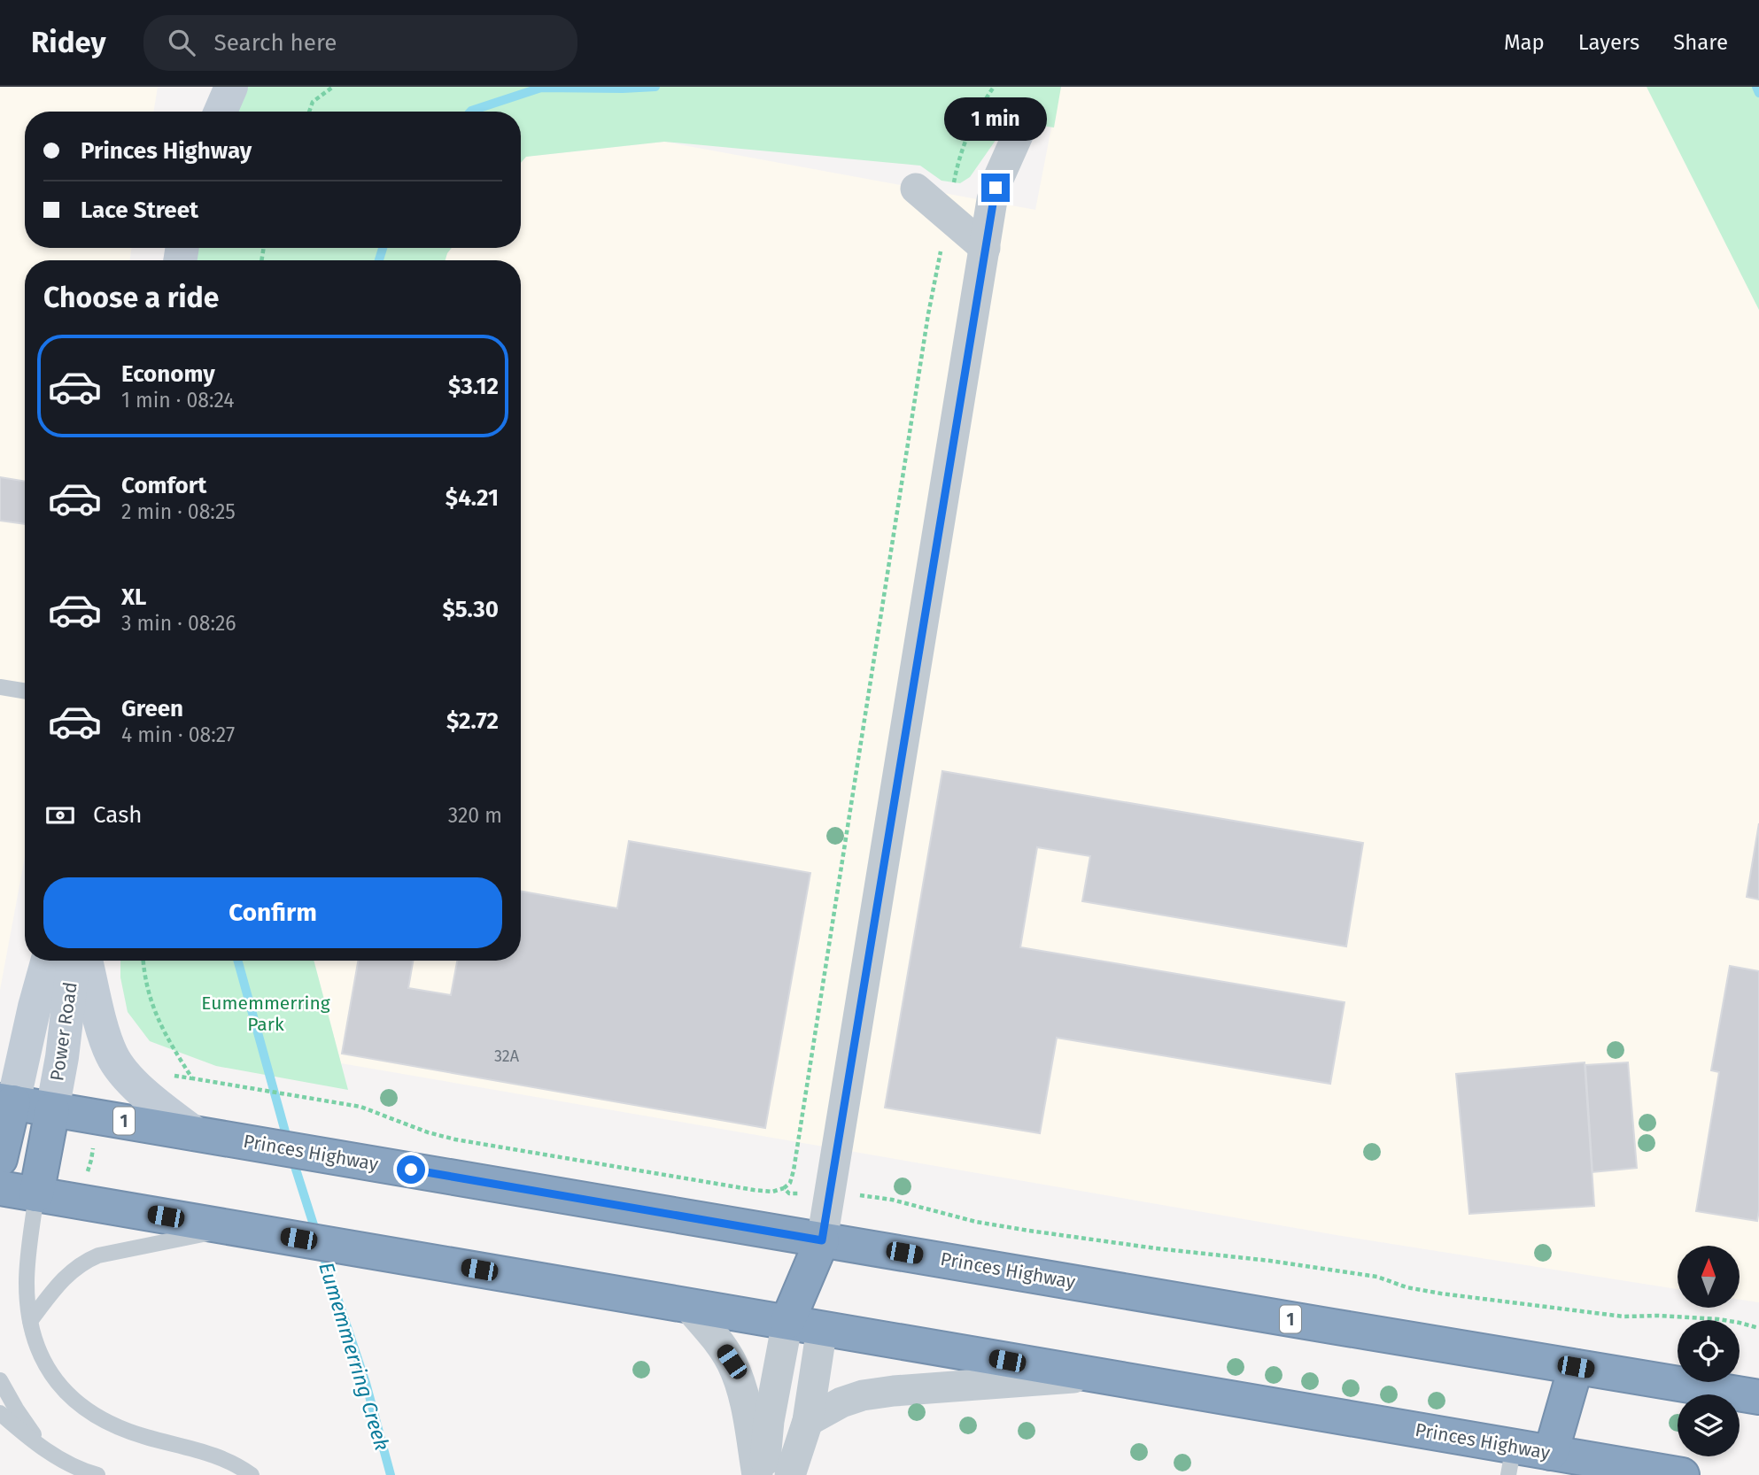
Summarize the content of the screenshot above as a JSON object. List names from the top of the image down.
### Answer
{
  "streets": {
    "highway": ["1", "Princes Highway"],
    "main road": ["Power Road"]
  },
  "crossings": [
    ["Power Road", "Princes Highway"]
  ],
  "water": ["Eumemmerring Creek"],
  "parks": ["Eumemmerring Park"],
  "house_numbers": ["32A"],
  "north": "top",
  "page": {
    "header": "Ridey",
    "search": "Search here",
    "nav": ["Map", "Layers", "Share"],
    "bubble": "1 min",
    "banner": ["Princes Highway", "Lace Street"],
    "heading": "Choose a ride",
    "list": [
      {
        "name": "Economy",
        "note": "1 min · 08:24",
        "value": "$3.12"
      },
      {
        "name": "Comfort",
        "note": "2 min · 08:25",
        "value": "$4.21"
      },
      {
        "name": "XL",
        "note": "3 min · 08:26",
        "value": "$5.30"
      },
      {
        "name": "Green",
        "note": "4 min · 08:27",
        "value": "$2.72"
      }
    ],
    "pay": ["Cash", "320 m"],
    "buttons": "Confirm"
  }
}
